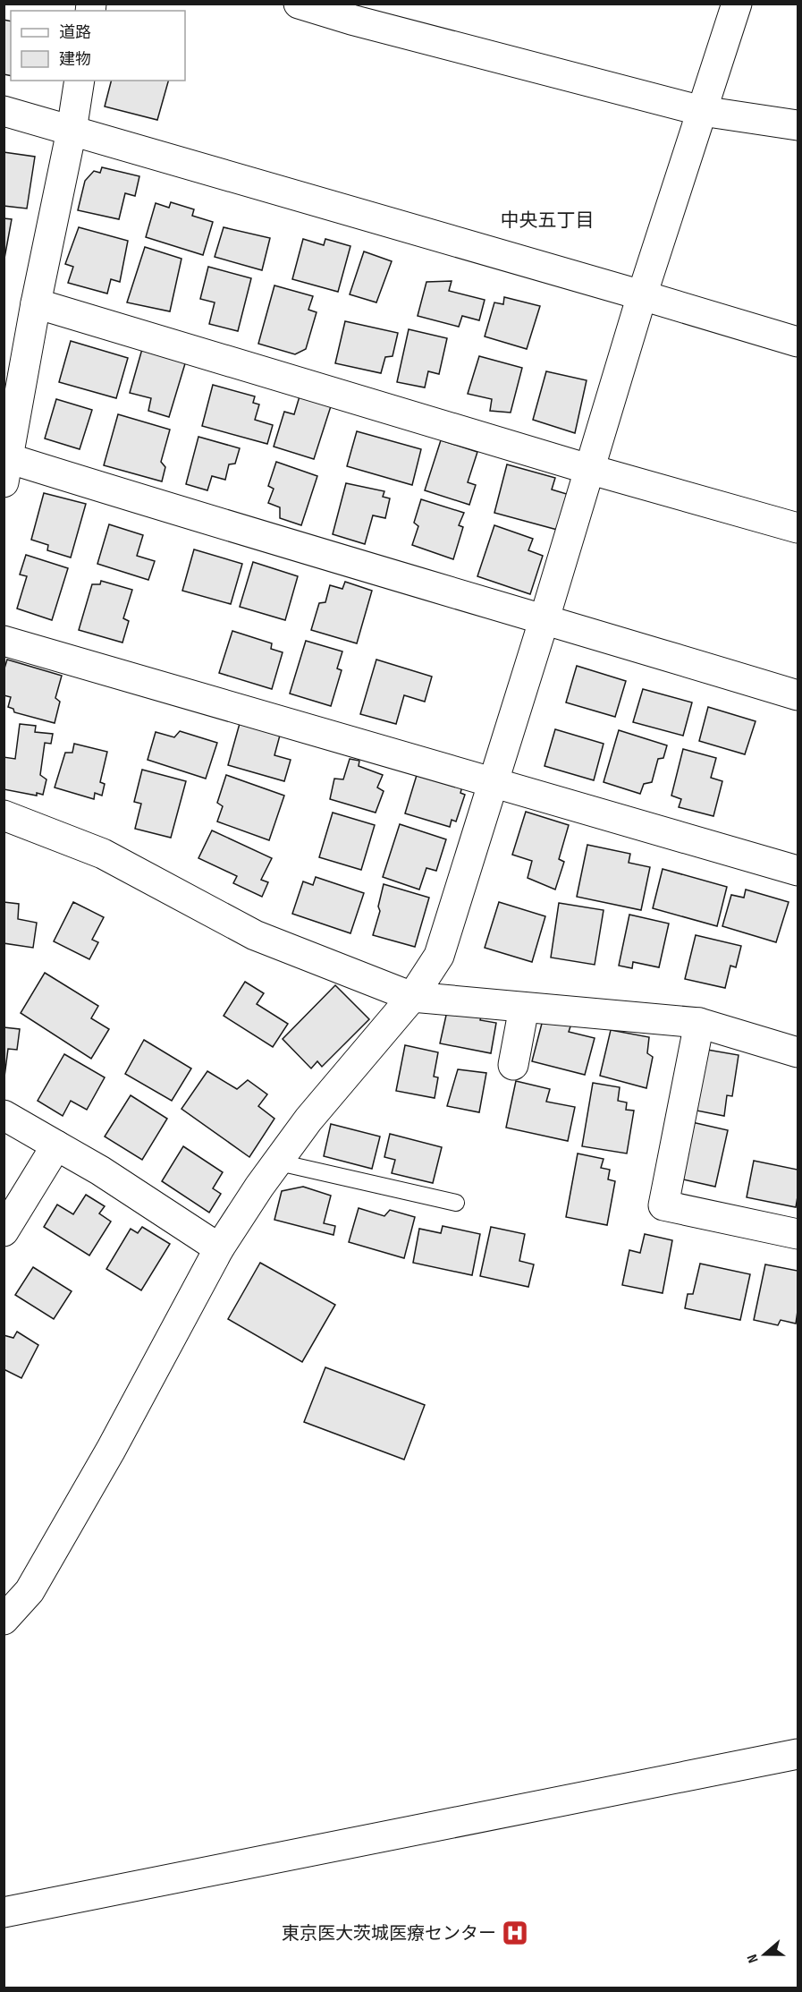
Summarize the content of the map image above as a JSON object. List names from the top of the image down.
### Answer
{
  "districts": ["中央五丁目"],
  "places": {
    "hospital": ["東京医大茨城医療センター"]
  },
  "legend": ["道路", "建物"],
  "north": "left"
}
